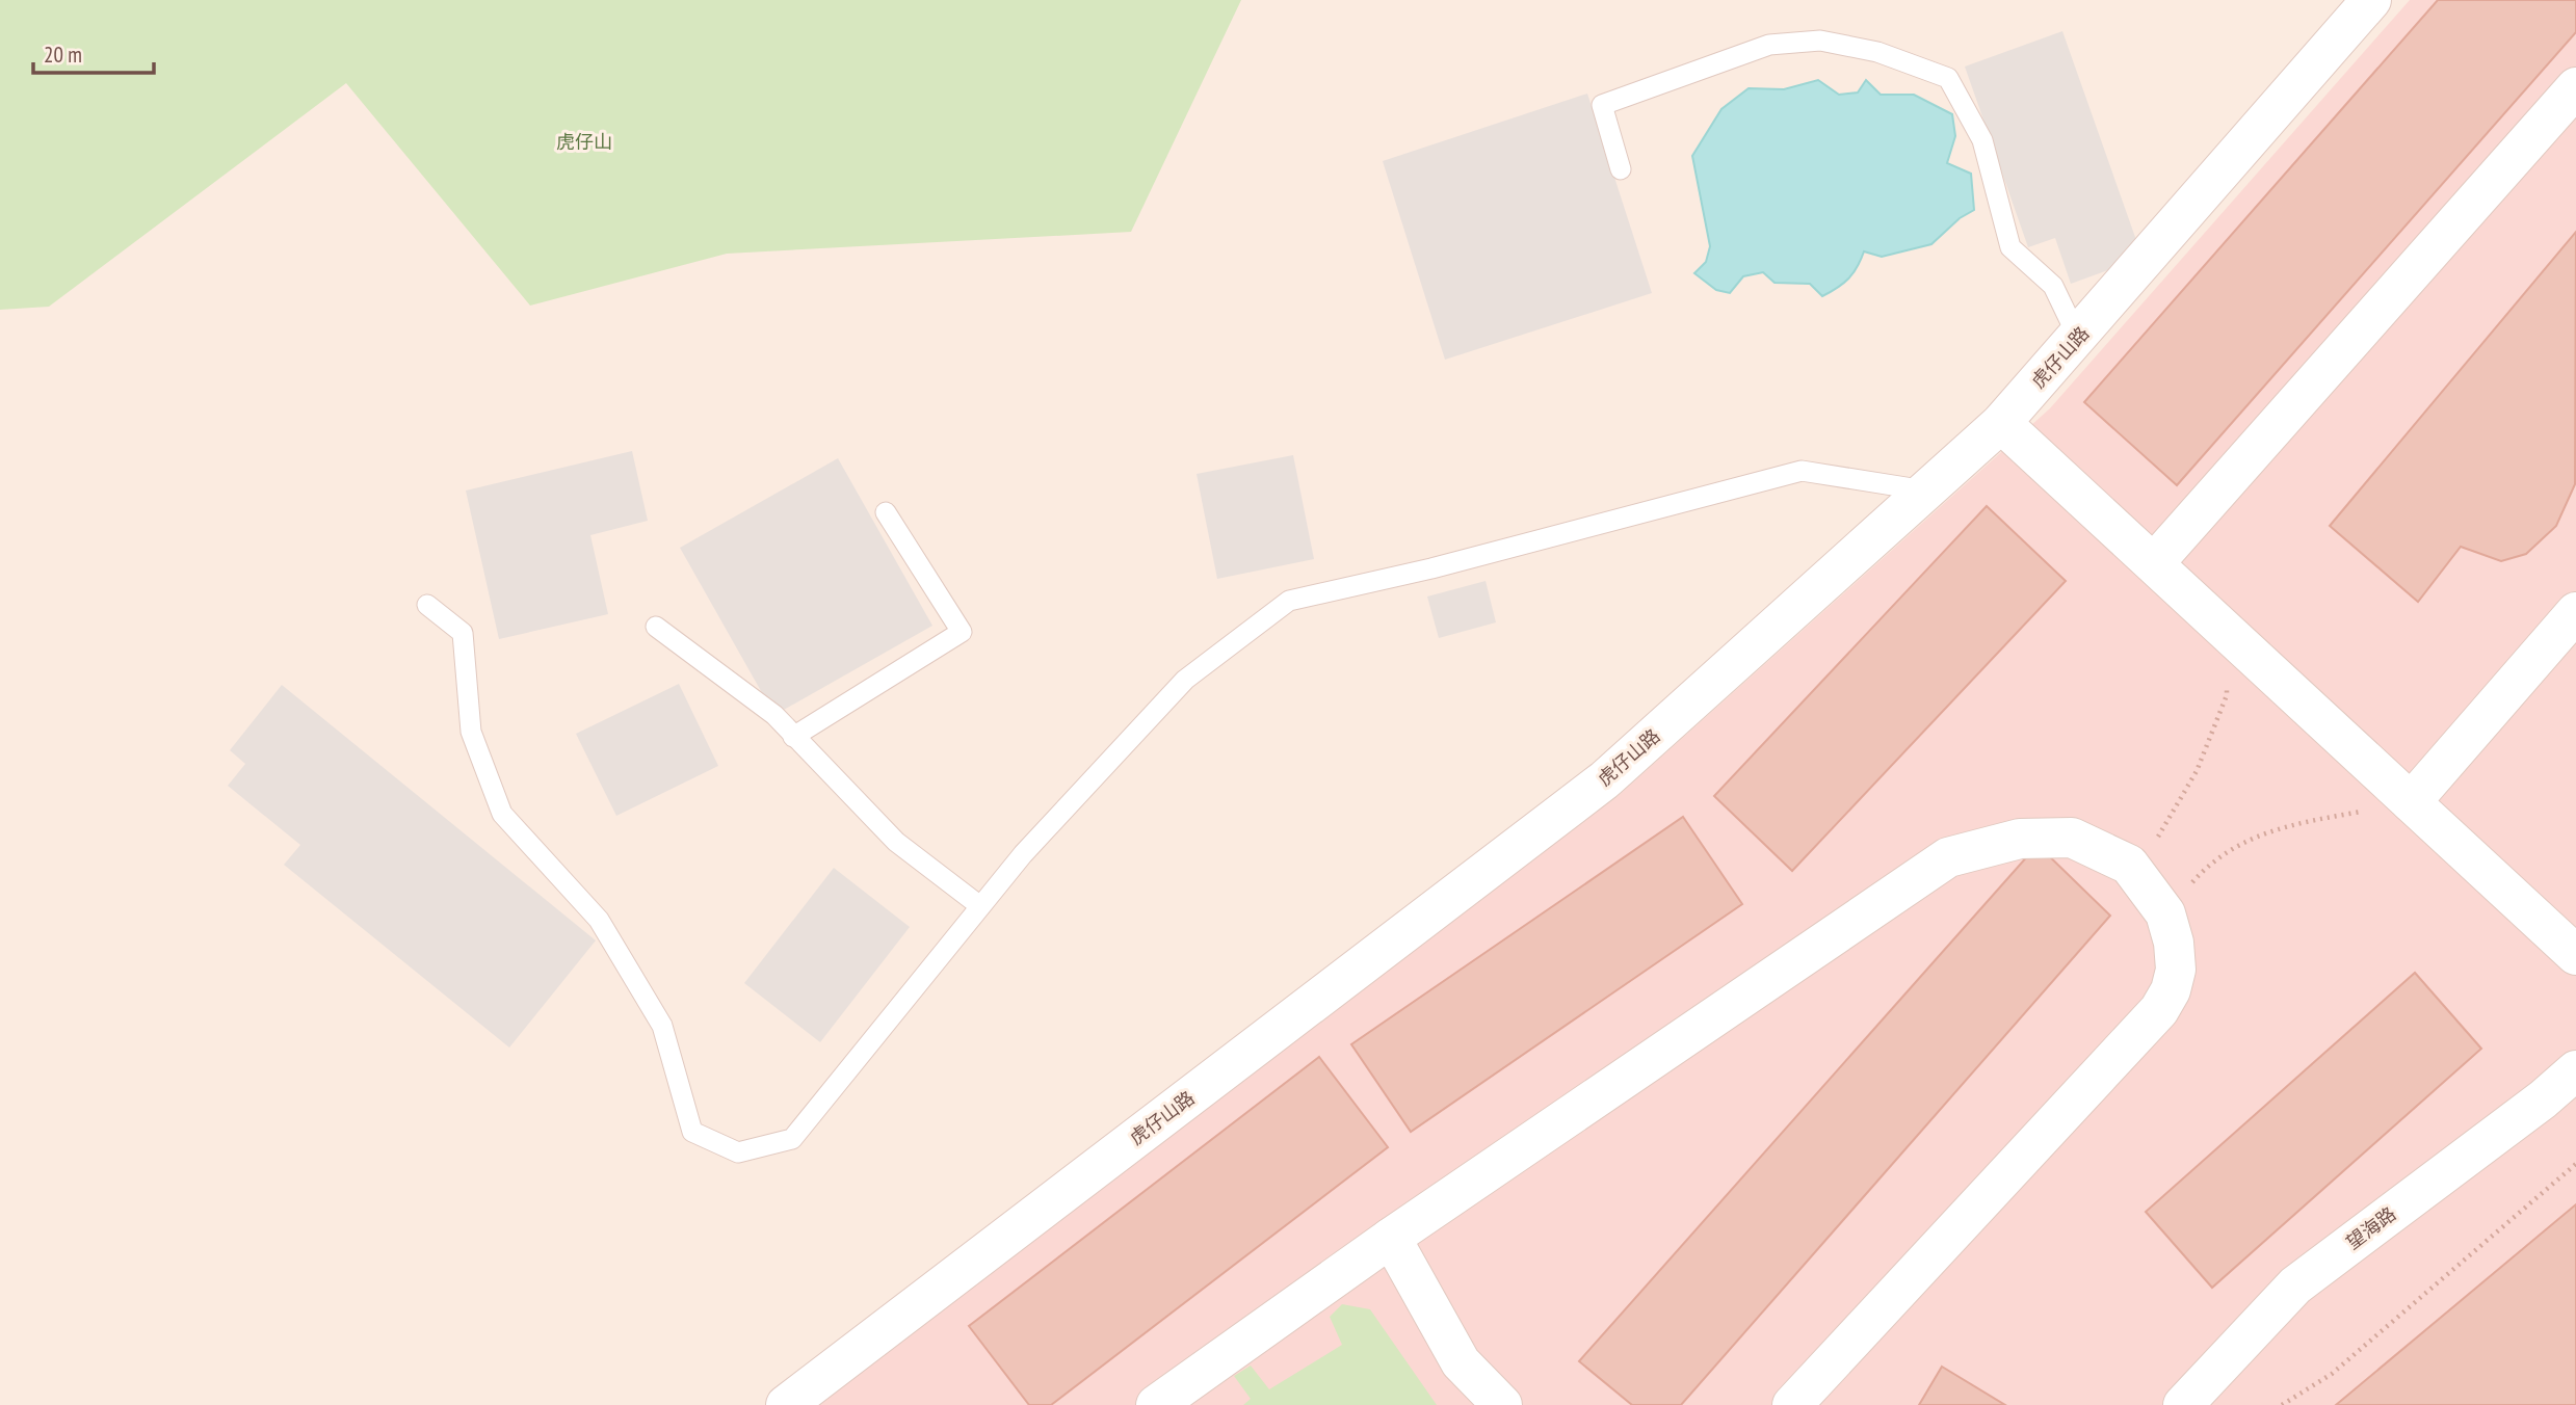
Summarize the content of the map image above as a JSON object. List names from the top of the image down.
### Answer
{
  "streets": {
    "street": ["虎仔山路", "望海路"]
  },
  "parks": ["虎仔山"],
  "scale_bar": "20 m"
}
